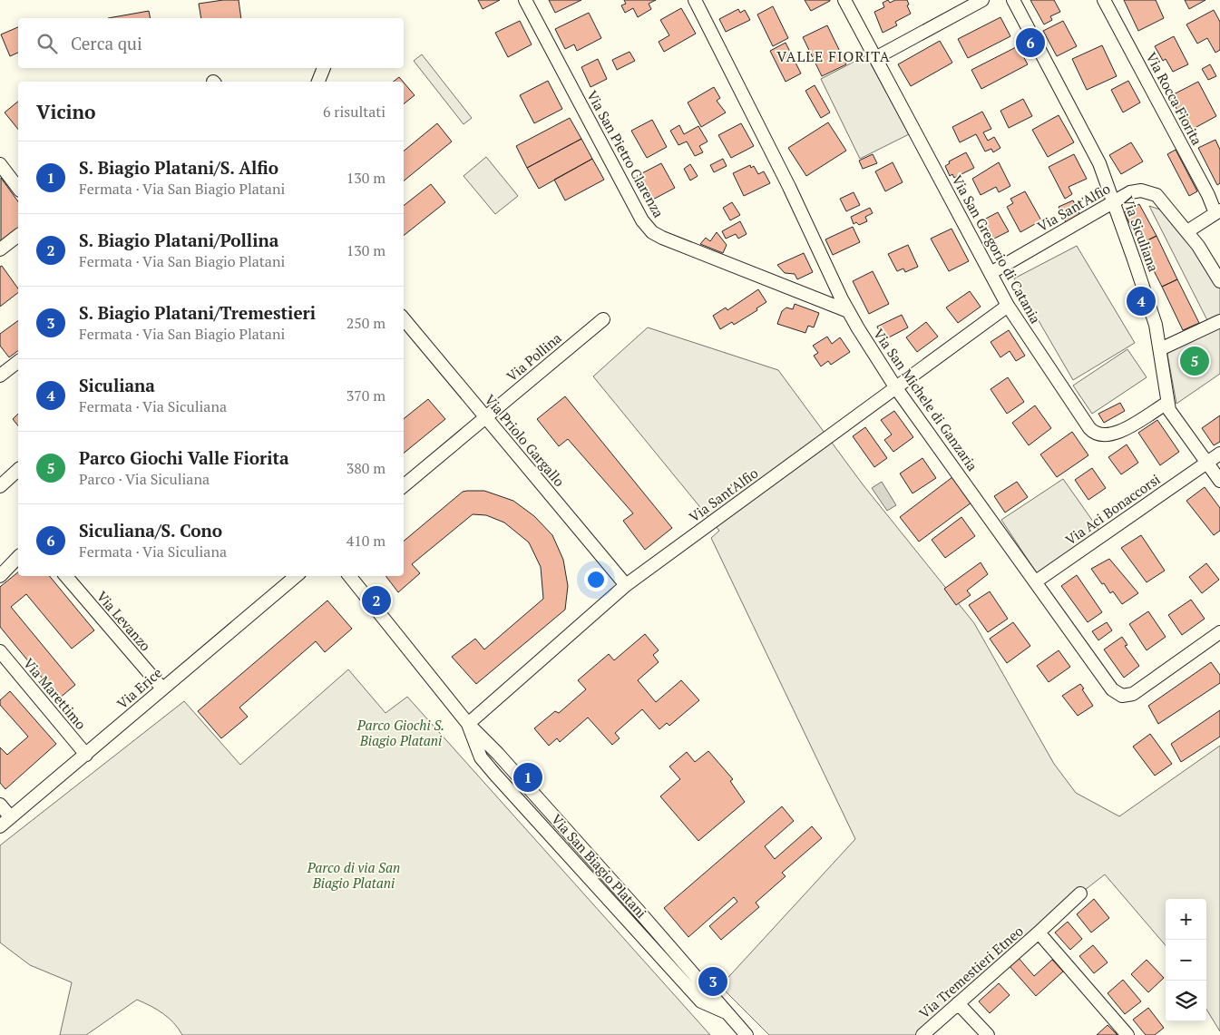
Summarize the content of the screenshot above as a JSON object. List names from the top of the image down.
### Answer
{
  "streets": {
    "street": [
      "Via Rocca Fiorita",
      "Via San Pietro Clarenza",
      "Via Sant'Alfio",
      "Via Siculiana",
      "Via San Gregorio di Catania",
      "Via Pollina",
      "Via San Michele di Ganzaria",
      "Via Priolo Gargallo",
      "Via Aci Bonaccorsi",
      "Via Levanzo",
      "Via Erice",
      "Via Marettimo",
      "Via San Biagio Platani",
      "Via Tremestieri Etneo"
    ]
  },
  "crossings": [
    ["Via San Pietro Clarenza", "Via San Michele di Ganzaria"],
    ["Via Sant'Alfio", "Via Siculiana"],
    ["Via Sant'Alfio", "Via San Gregorio di Catania"],
    ["Via Sant'Alfio", "Via San Michele di Ganzaria"],
    ["Via Sant'Alfio", "Via Priolo Gargallo"],
    ["Via Sant'Alfio", "Via San Biagio Platani"],
    ["Via Siculiana", "Via San Gregorio di Catania"],
    ["Via Siculiana", "Via Aci Bonaccorsi"],
    ["Via Pollina", "Via Priolo Gargallo"],
    ["Via San Michele di Ganzaria", "Via Aci Bonaccorsi"],
    ["Via Levanzo", "Via Erice"],
    ["Via Erice", "Via Marettimo"]
  ],
  "districts": ["VALLE FIORITA"],
  "parks": ["Parco Giochi S. Biagio Platani", "Parco di via San Biagio Platani"],
  "page": {
    "search": "Cerca qui",
    "pins": [
      "6",
      "4",
      "5",
      "2",
      "1",
      "3"
    ],
    "heading": ["Vicino", "6 risultati"],
    "list": [
      {
        "mark": "1",
        "name": "S. Biagio Platani/S. Alfio",
        "note": "Fermata · Via San Biagio Platani",
        "value": "130 m"
      },
      {
        "mark": "2",
        "name": "S. Biagio Platani/Pollina",
        "note": "Fermata · Via San Biagio Platani",
        "value": "130 m"
      },
      {
        "mark": "3",
        "name": "S. Biagio Platani/Tremestieri",
        "note": "Fermata · Via San Biagio Platani",
        "value": "250 m"
      },
      {
        "mark": "4",
        "name": "Siculiana",
        "note": "Fermata · Via Siculiana",
        "value": "370 m"
      },
      {
        "mark": "5",
        "name": "Parco Giochi Valle Fiorita",
        "note": "Parco · Via Siculiana",
        "value": "380 m"
      },
      {
        "mark": "6",
        "name": "Siculiana/S. Cono",
        "note": "Fermata · Via Siculiana",
        "value": "410 m"
      }
    ],
    "map_buttons": ["+", "−"]
  }
}
